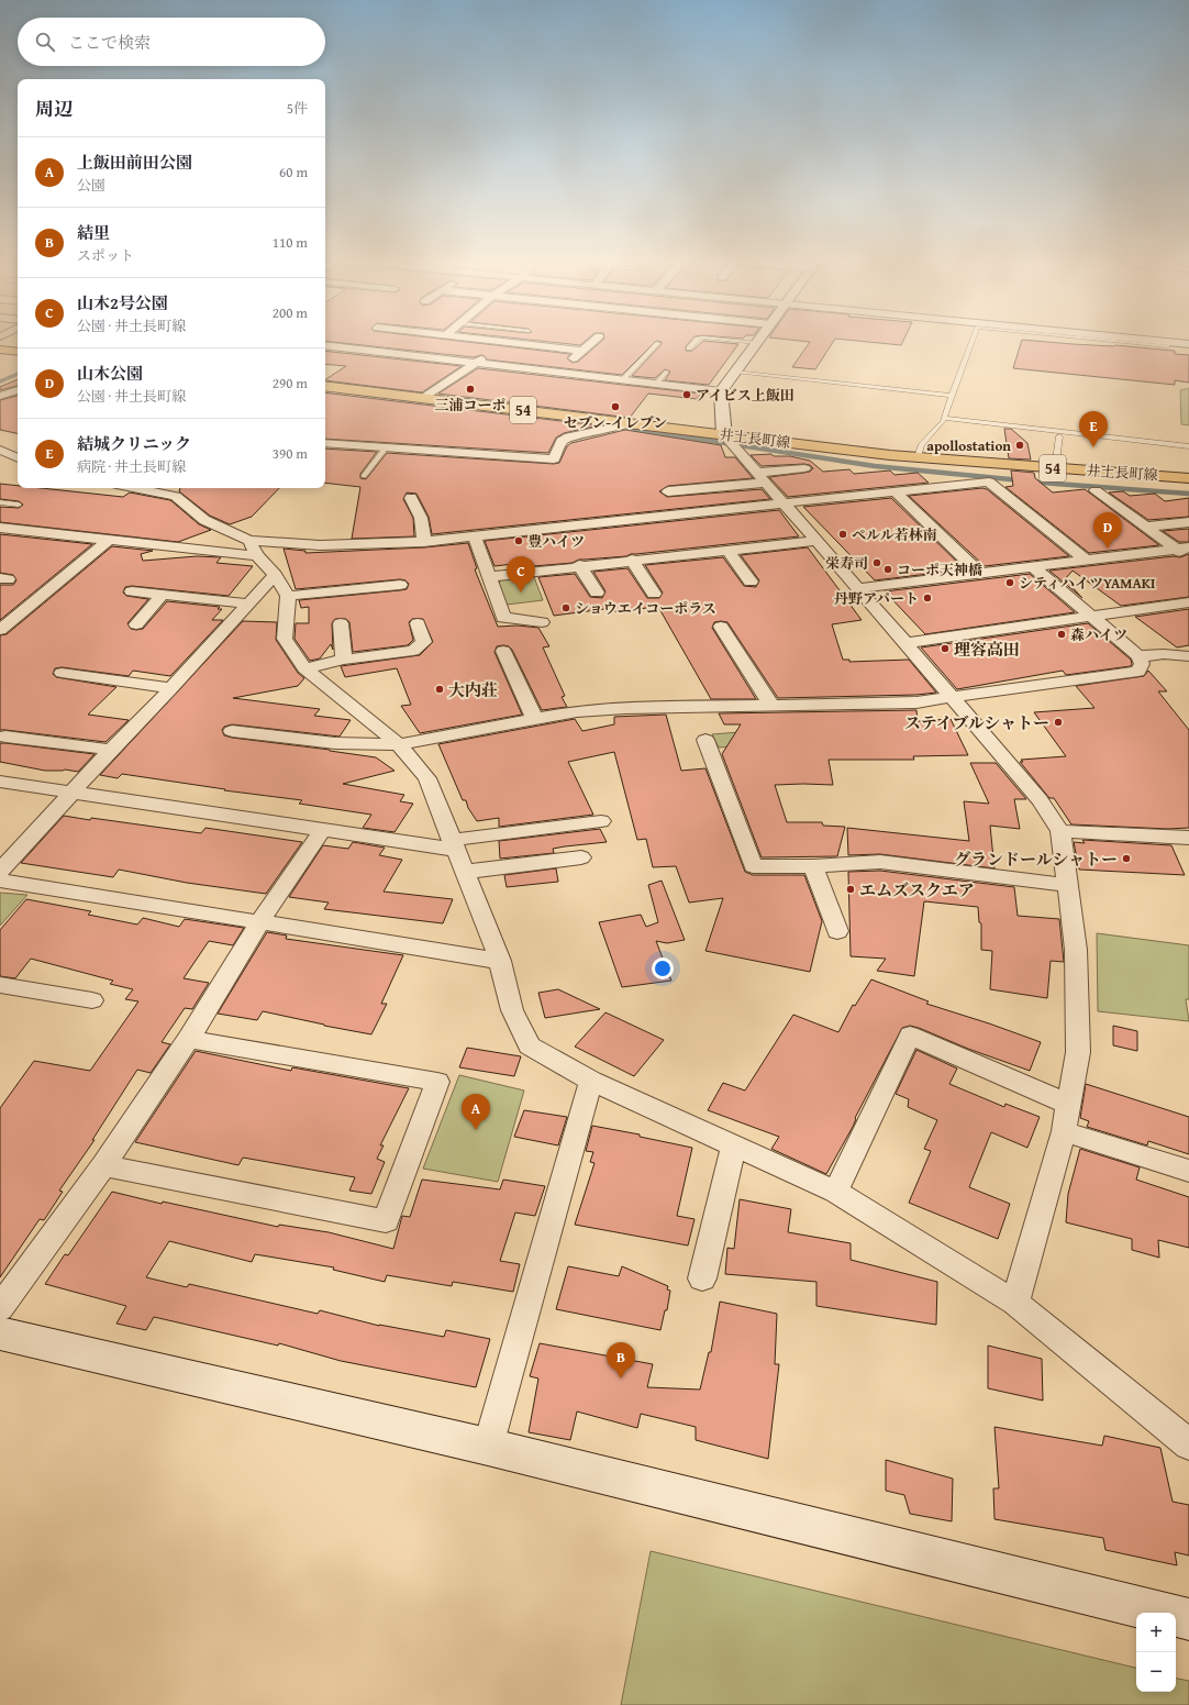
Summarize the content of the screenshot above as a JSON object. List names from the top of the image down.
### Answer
{
  "streets": {
    "main road": ["54", "井土長町線"]
  },
  "places": [
    "三浦コーポ",
    "アイビス上飯田",
    "セブン-イレブン",
    "apollostation",
    "ペルル若林南",
    "豊ハイツ",
    "栄寿司",
    "コーポ天神橋",
    "シティハイツYAMAKI",
    "丹野アパート",
    "ショウエイコーポラス",
    "森ハイツ",
    "理容高田",
    "大内荘",
    "ステイブルシャトー",
    "グランドールシャトー",
    "エムズスクエア"
  ],
  "page": {
    "search": "ここで検索",
    "heading": ["周辺", "5件"],
    "list": [
      {
        "mark": "A",
        "name": "上飯田前田公園",
        "note": "公園",
        "value": "60 m"
      },
      {
        "mark": "B",
        "name": "結里",
        "note": "スポット",
        "value": "110 m"
      },
      {
        "mark": "C",
        "name": "山木2号公園",
        "note": "公園 · 井土長町線",
        "value": "200 m"
      },
      {
        "mark": "D",
        "name": "山木公園",
        "note": "公園 · 井土長町線",
        "value": "290 m"
      },
      {
        "mark": "E",
        "name": "結城クリニック",
        "note": "病院 · 井土長町線",
        "value": "390 m"
      }
    ],
    "pins": [
      "E",
      "D",
      "C",
      "A",
      "B"
    ],
    "map_buttons": ["+", "−"]
  }
}
